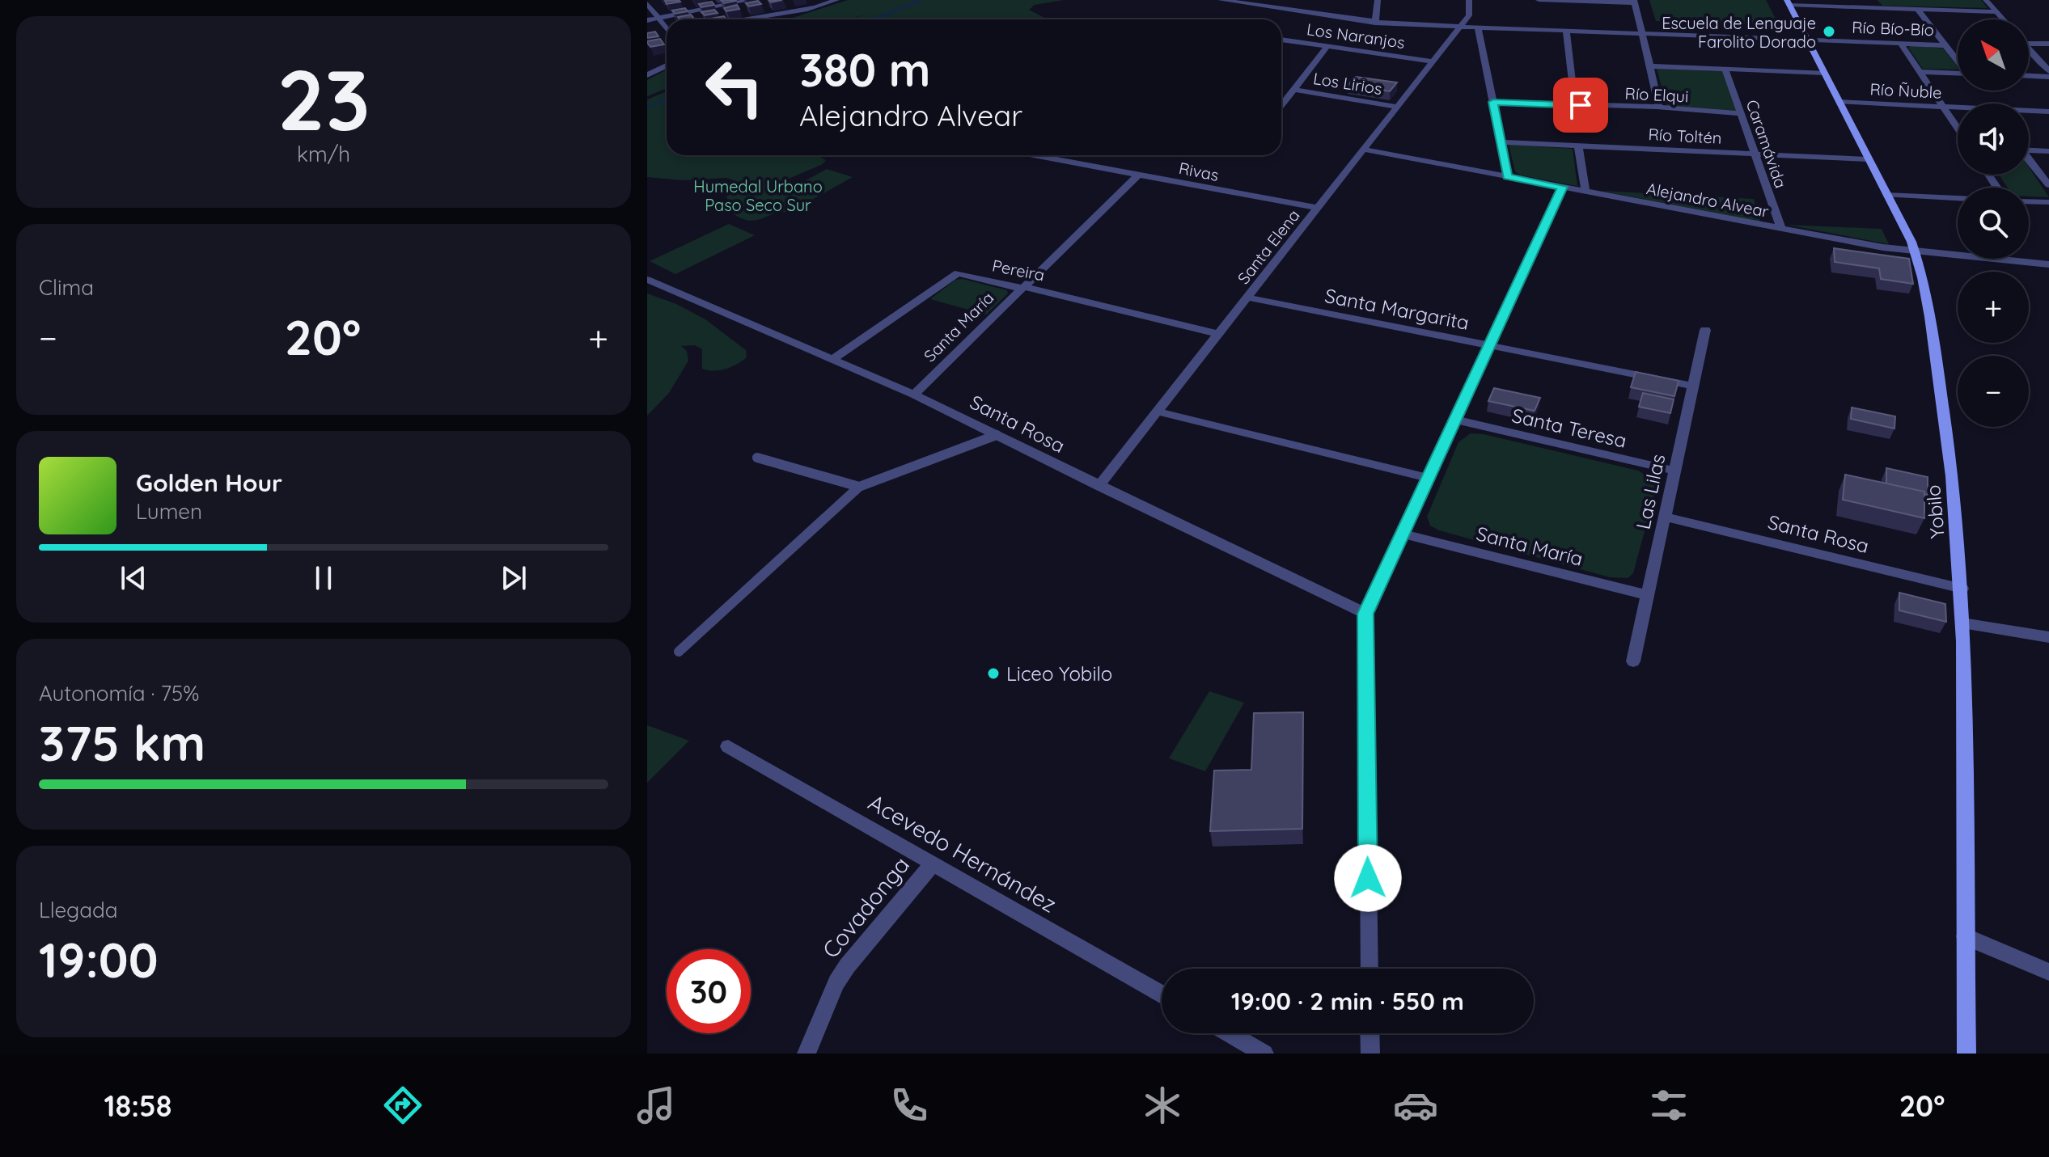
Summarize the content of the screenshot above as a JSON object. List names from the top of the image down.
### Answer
{
  "streets": {
    "main road": ["Yobilo"],
    "street": [
      "Río Bío-Bío",
      "Los Naranjos",
      "Los Lirios",
      "Río Ñuble",
      "Río Elqui",
      "Río Toltén",
      "Caramávida",
      "Rivas",
      "Alejandro Alvear",
      "Santa Elena",
      "Pereira",
      "Santa Margarita",
      "Santa María",
      "Santa Rosa",
      "Santa Teresa",
      "Las Lilas",
      "Acevedo Hernández",
      "Covadonga"
    ]
  },
  "crossings": [
    ["Río Bío-Bío", "Santa Elena"],
    ["Río Bío-Bío", "Yobilo"],
    ["Los Naranjos", "Santa Elena"],
    ["Los Lirios", "Santa Elena"],
    ["Río Ñuble", "Yobilo"],
    ["Río Elqui", "Caramávida"],
    ["Río Toltén", "Caramávida"],
    ["Río Toltén", "Yobilo"],
    ["Caramávida", "Alejandro Alvear"],
    ["Rivas", "Santa Elena"],
    ["Rivas", "Santa María"],
    ["Alejandro Alvear", "Santa Elena"],
    ["Alejandro Alvear", "Yobilo"],
    ["Santa Elena", "Pereira"],
    ["Santa Elena", "Santa Margarita"],
    ["Santa Elena", "Santa Rosa"],
    ["Pereira", "Santa María"],
    ["Pereira", "Santa Rosa"],
    ["Santa Margarita", "Las Lilas"],
    ["Santa María", "Santa Rosa"],
    ["Santa María", "Las Lilas"],
    ["Santa Rosa", "Las Lilas"],
    ["Santa Rosa", "Yobilo"],
    ["Santa Teresa", "Las Lilas"],
    ["Acevedo Hernández", "Covadonga"]
  ],
  "parks": ["Humedal Urbano Paso Seco Sur"],
  "places": ["Escuela de Lenguaje Farolito Dorado", "Liceo Yobilo"],
  "north": "top left",
  "page": {
    "tile": [
      ["23", "km/h"],
      "Clima",
      ["Autonomía · 75%", "375 km"],
      ["Llegada", "19:00"]
    ],
    "map_buttons": ["+", "−"],
    "turn": ["380 m", "Alejandro Alvear"],
    "heat": ["−", "20°", "+"],
    "song": ["Golden Hour", "Lumen"],
    "limit": "30",
    "trip": "19:00 · 2 min · 550 m",
    "tabs": ["18:58", "20°"]
  }
}
